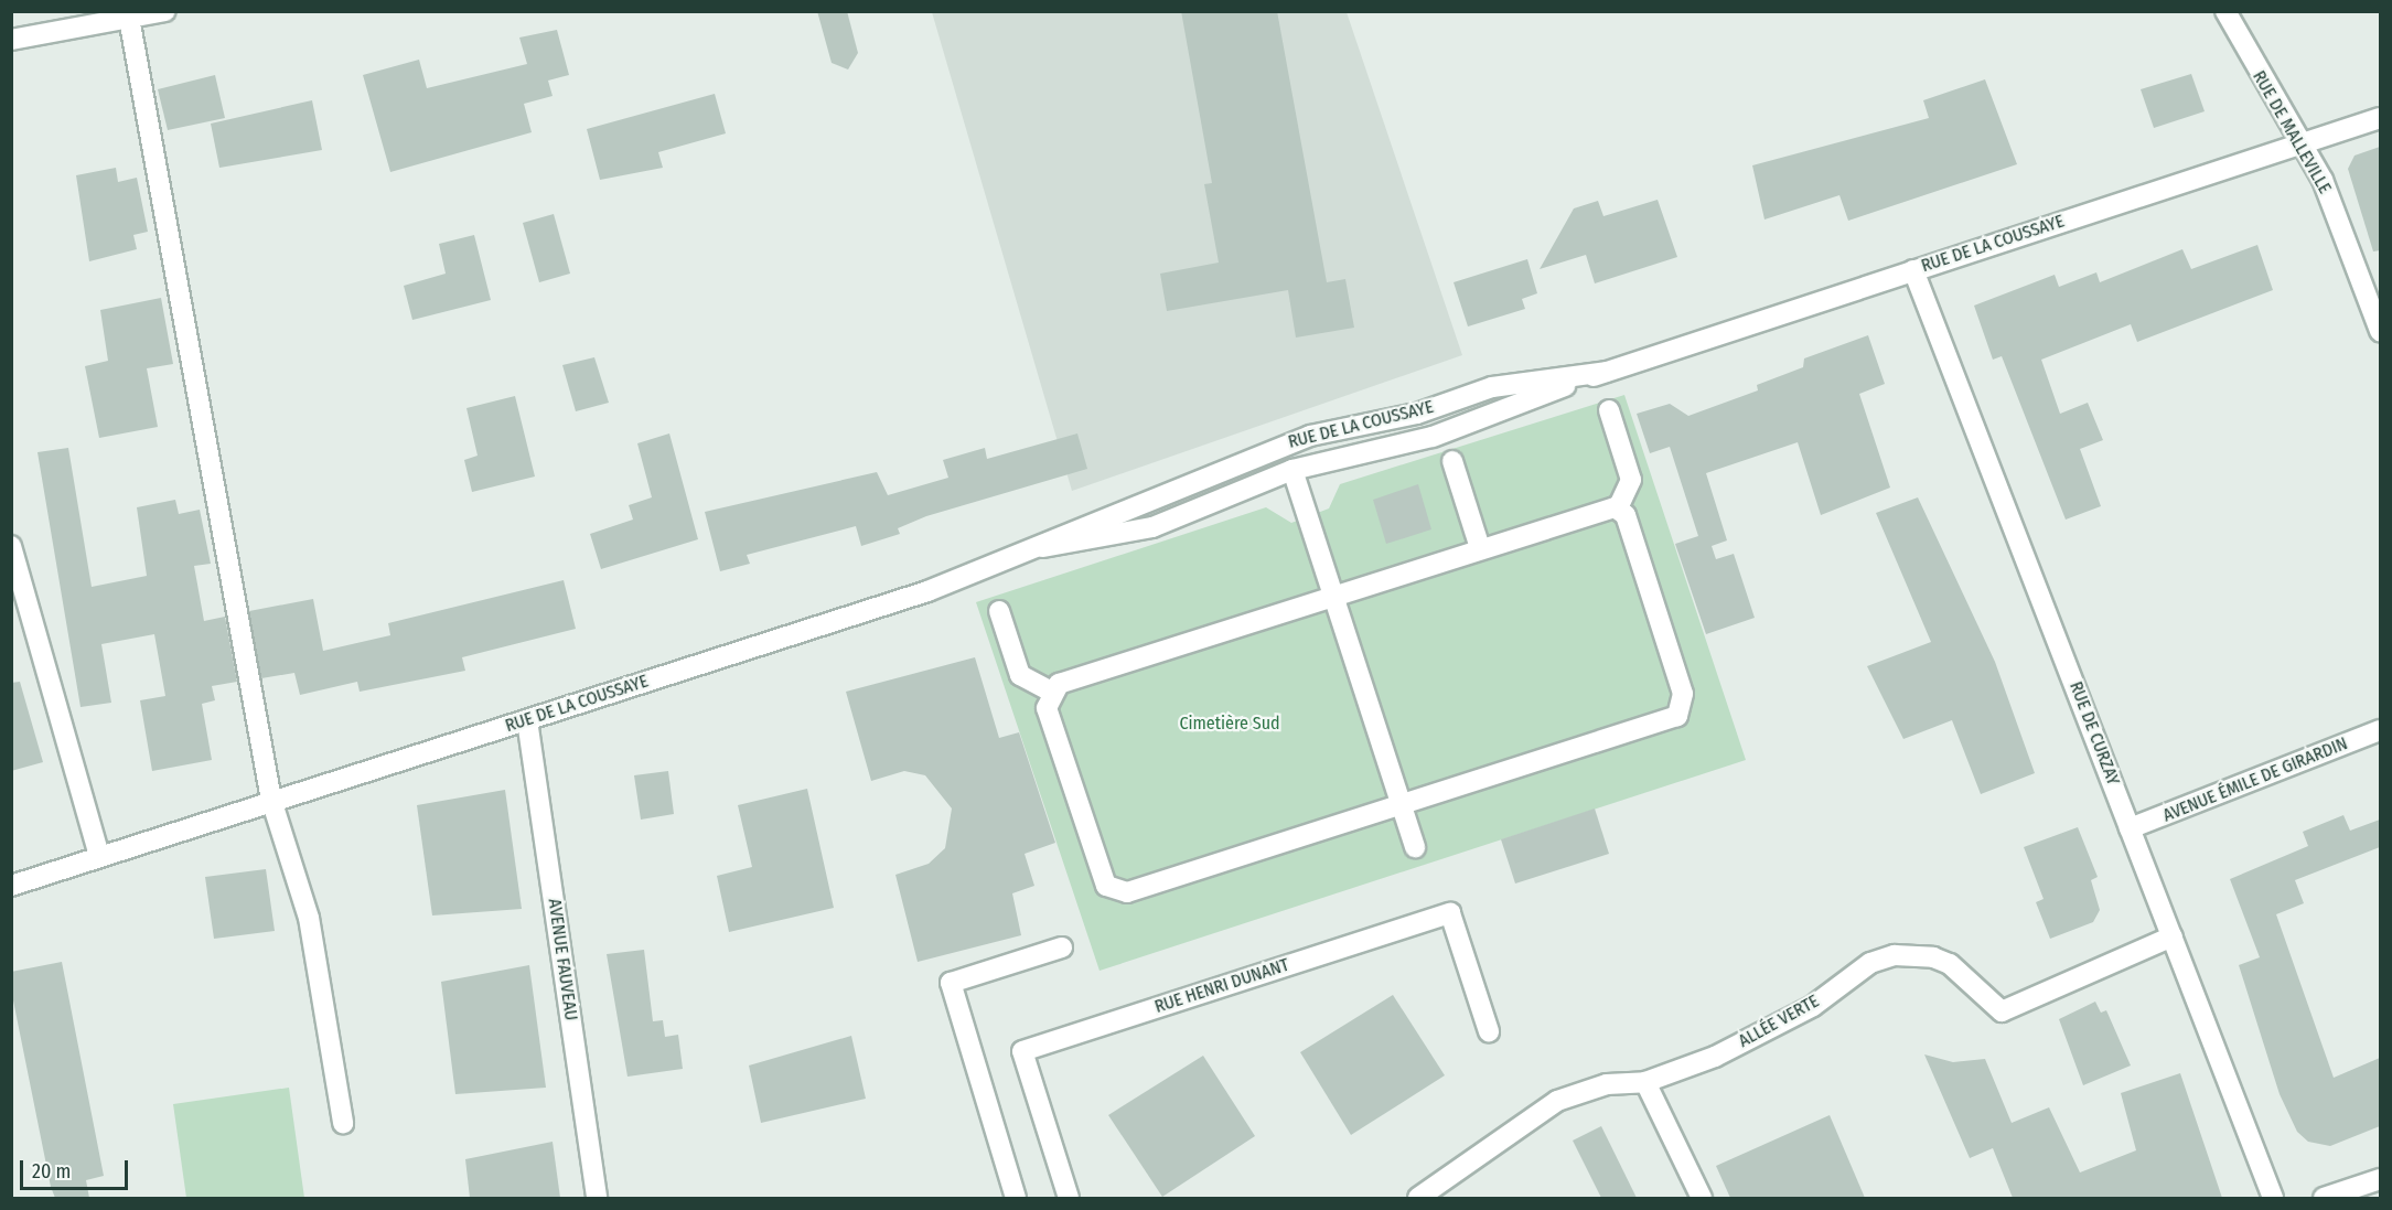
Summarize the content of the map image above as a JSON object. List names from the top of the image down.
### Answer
{
  "streets": {
    "street": [
      "RUE DE MALLEVILLE",
      "RUE DE LA COUSSAYE",
      "RUE DE CURZAY",
      "AVENUE ÉMILE DE GIRARDIN",
      "AVENUE FAUVEAU",
      "RUE HENRI DUNANT",
      "ALLÉE VERTE"
    ]
  },
  "crossings": [
    ["RUE DE MALLEVILLE", "RUE DE LA COUSSAYE"],
    ["RUE DE LA COUSSAYE", "RUE DE CURZAY"],
    ["RUE DE LA COUSSAYE", "AVENUE FAUVEAU"],
    ["RUE DE CURZAY", "AVENUE ÉMILE DE GIRARDIN"],
    ["RUE DE CURZAY", "ALLÉE VERTE"]
  ],
  "parks": ["Cimetière Sud"],
  "scale_bar": "20 m"
}
